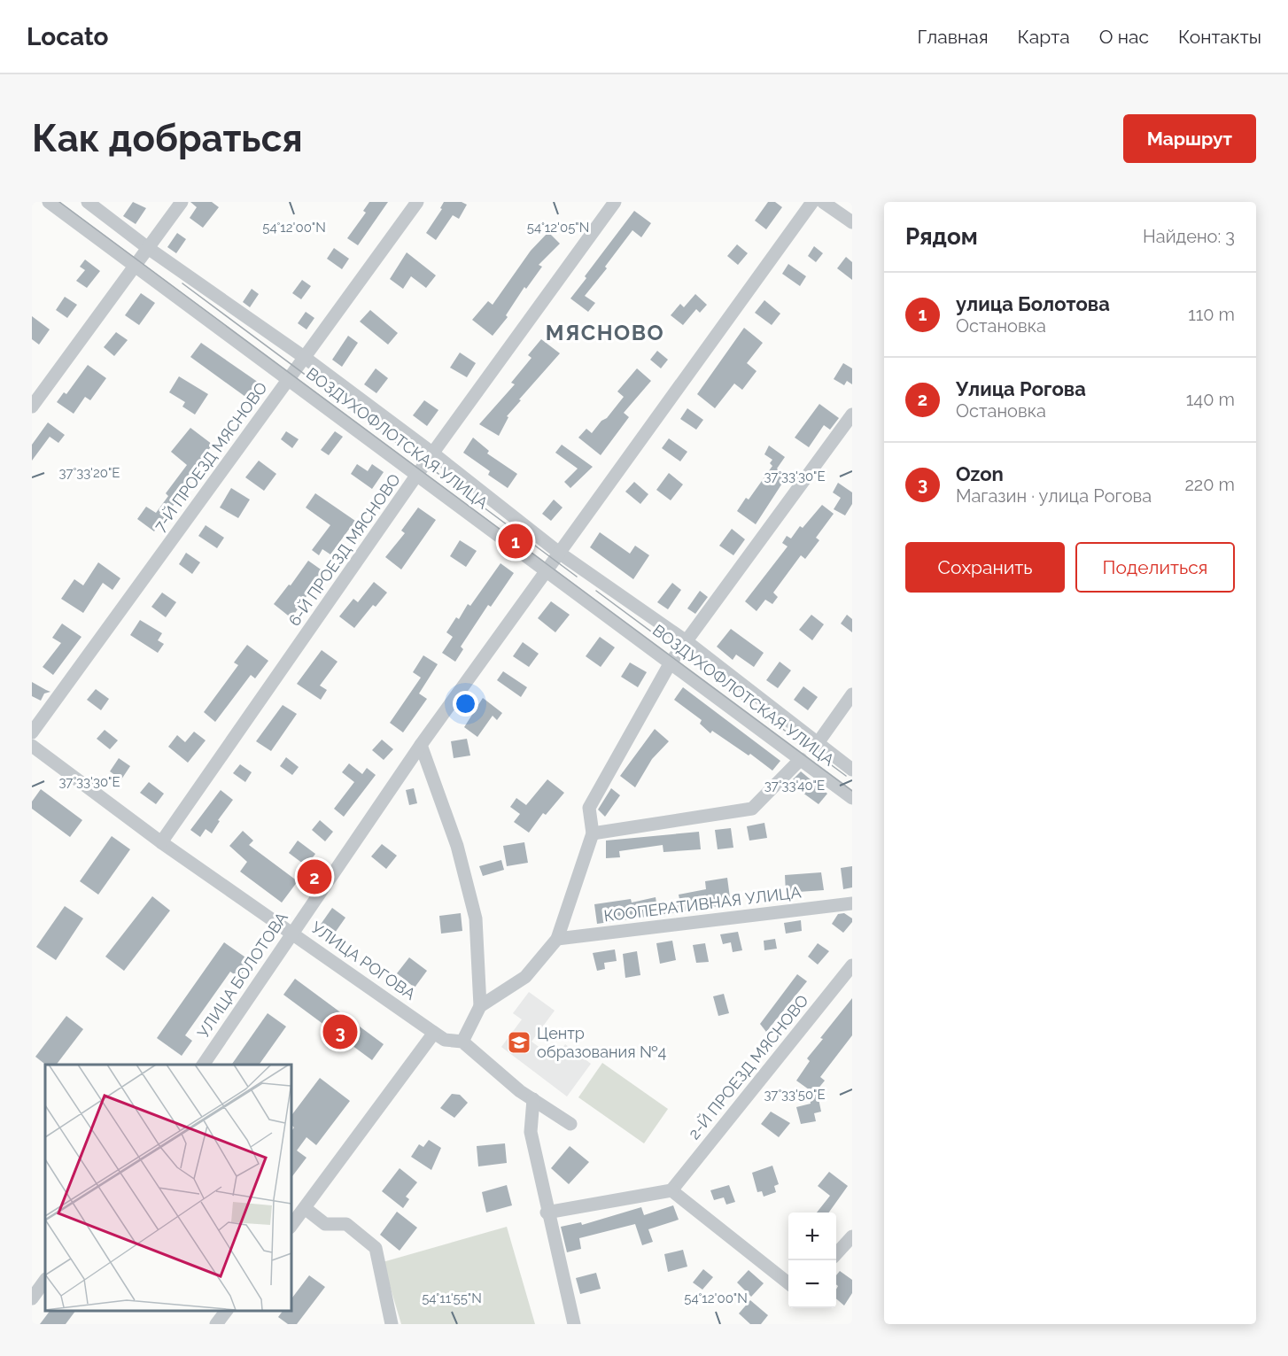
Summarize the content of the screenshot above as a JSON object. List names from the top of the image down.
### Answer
{
  "streets": {
    "street": [
      "ВОЗДУХОФЛОТСКАЯ УЛИЦА",
      "7-Й ПРОЕЗД МЯСНОВО",
      "6-Й ПРОЕЗД МЯСНОВО",
      "КООПЕРАТИВНАЯ УЛИЦА",
      "УЛИЦА РОГОВА",
      "УЛИЦА БОЛОТОВА",
      "2-Й ПРОЕЗД МЯСНОВО"
    ]
  },
  "crossings": [
    ["ВОЗДУХОФЛОТСКАЯ УЛИЦА", "7-Й ПРОЕЗД МЯСНОВО"],
    ["ВОЗДУХОФЛОТСКАЯ УЛИЦА", "6-Й ПРОЕЗД МЯСНОВО"],
    ["ВОЗДУХОФЛОТСКАЯ УЛИЦА", "УЛИЦА БОЛОТОВА"],
    ["6-Й ПРОЕЗД МЯСНОВО", "УЛИЦА РОГОВА"],
    ["УЛИЦА РОГОВА", "УЛИЦА БОЛОТОВА"]
  ],
  "districts": ["МЯСНОВО"],
  "places": {
    "school or university": ["Центр образования №4"]
  },
  "page": {
    "header": "Locato",
    "nav": [
      "Главная",
      "Карта",
      "О нас",
      "Контакты"
    ],
    "buttons": [
      "Маршрут",
      ["Сохранить", "Поделиться"]
    ],
    "title": "Как добраться",
    "heading": ["Рядом", "Найдено: 3"],
    "list": [
      {
        "mark": "1",
        "name": "улица Болотова",
        "note": "Остановка",
        "value": "110 m"
      },
      {
        "mark": "2",
        "name": "Улица Рогова",
        "note": "Остановка",
        "value": "140 m"
      },
      {
        "mark": "3",
        "name": "Ozon",
        "note": "Магазин · улица Рогова",
        "value": "220 m"
      }
    ],
    "pins": ["1", "2", "3"],
    "map_buttons": ["+", "−"]
  },
  "coordinates": [
    "54°12'05\"N",
    "54°12'00\"N",
    "37°33'20\"E",
    "37°33'30\"E",
    "37°33'40\"E",
    "37°33'50\"E",
    "54°11'55\"N"
  ]
}
